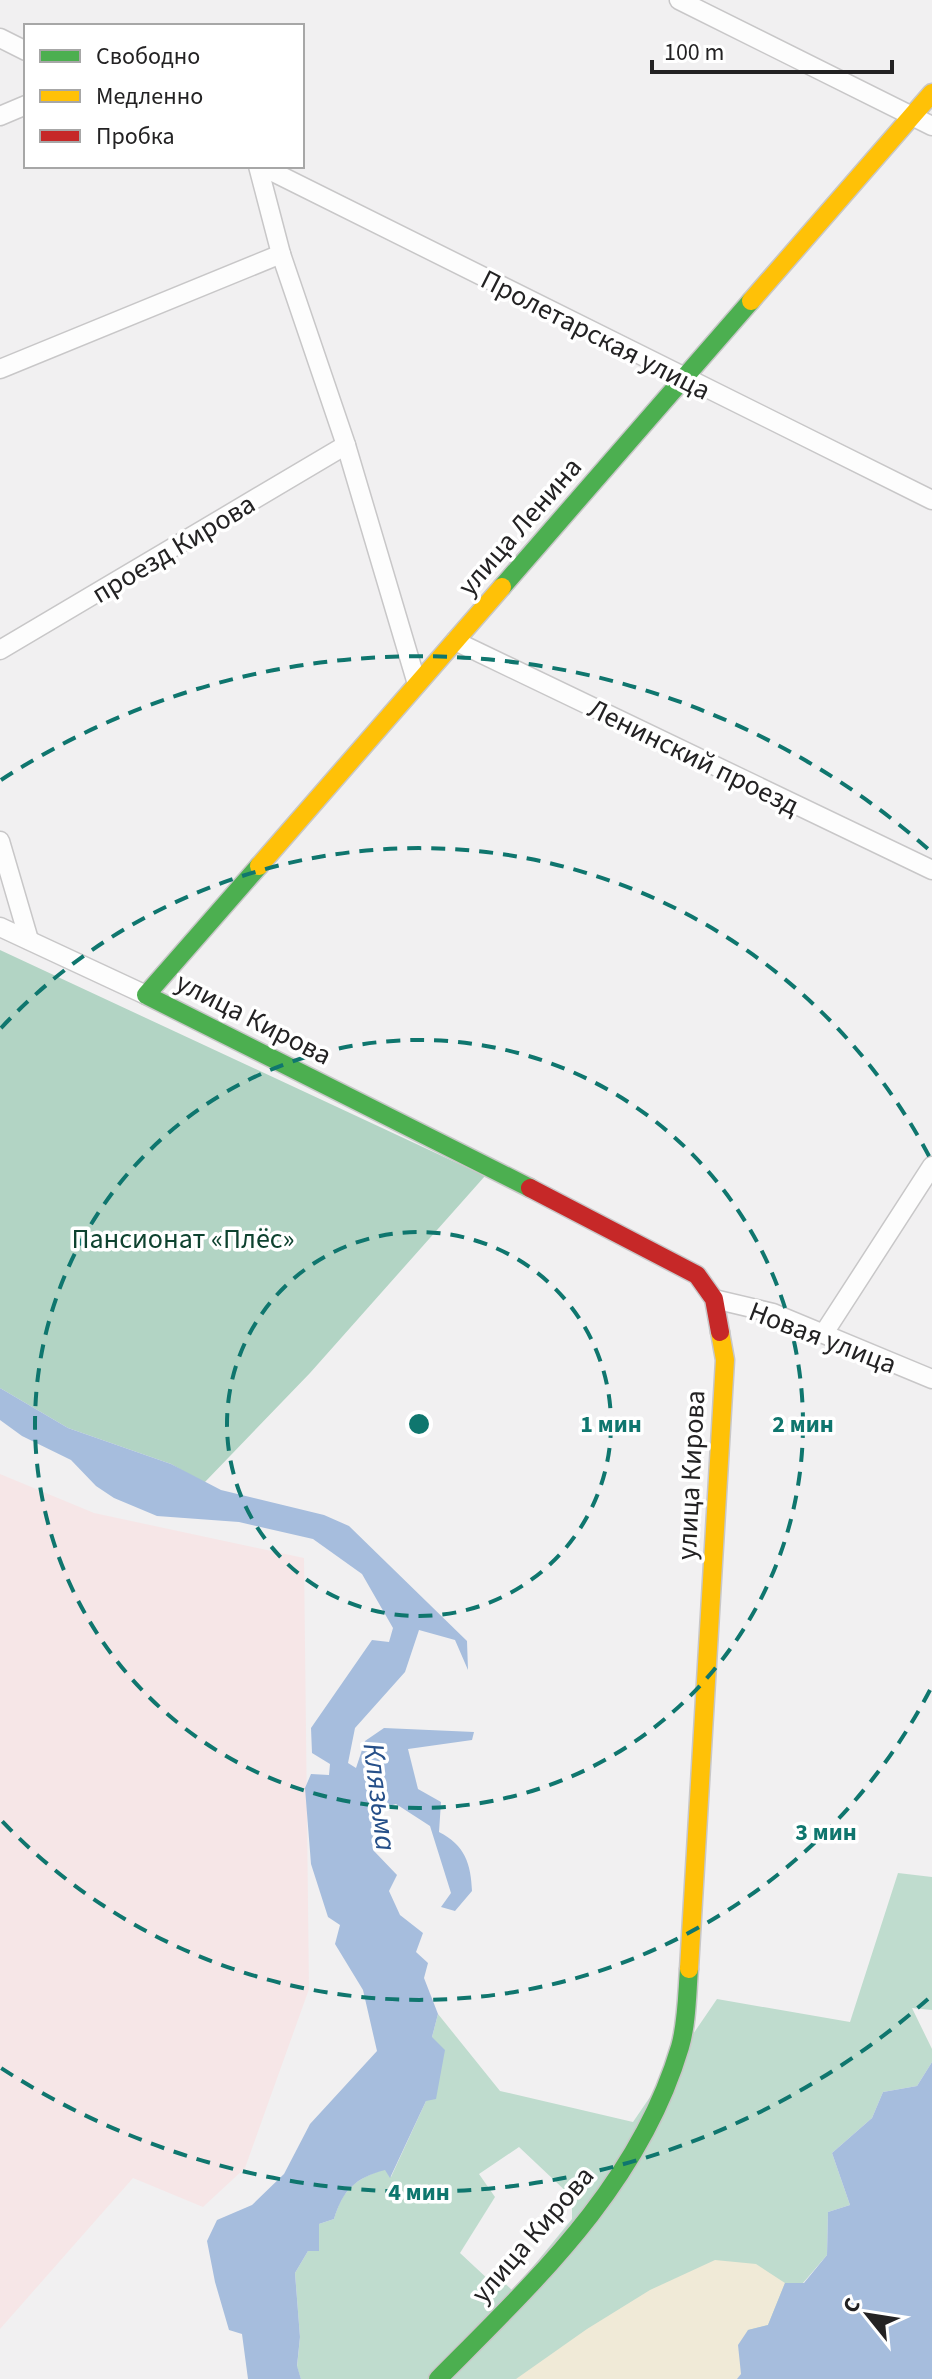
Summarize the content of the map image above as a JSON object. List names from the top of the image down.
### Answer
{
  "streets": {
    "street": [
      "Пролетарская улица",
      "улица Ленина",
      "проезд Кирова",
      "Ленинский проезд",
      "улица Кирова",
      "Новая улица"
    ]
  },
  "crossings": [
    ["Пролетарская улица", "улица Ленина"],
    ["улица Ленина", "Ленинский проезд"],
    ["улица Ленина", "улица Кирова"],
    ["улица Кирова", "Новая улица"]
  ],
  "water": ["Клязьма"],
  "parks": ["Пансионат «Плёс»"],
  "legend": ["Свободно", "Медленно", "Пробка"],
  "scale_bar": "100 m",
  "north": "top left",
  "rings": [
    "1 мин",
    "2 мин",
    "3 мин",
    "4 мин"
  ]
}
